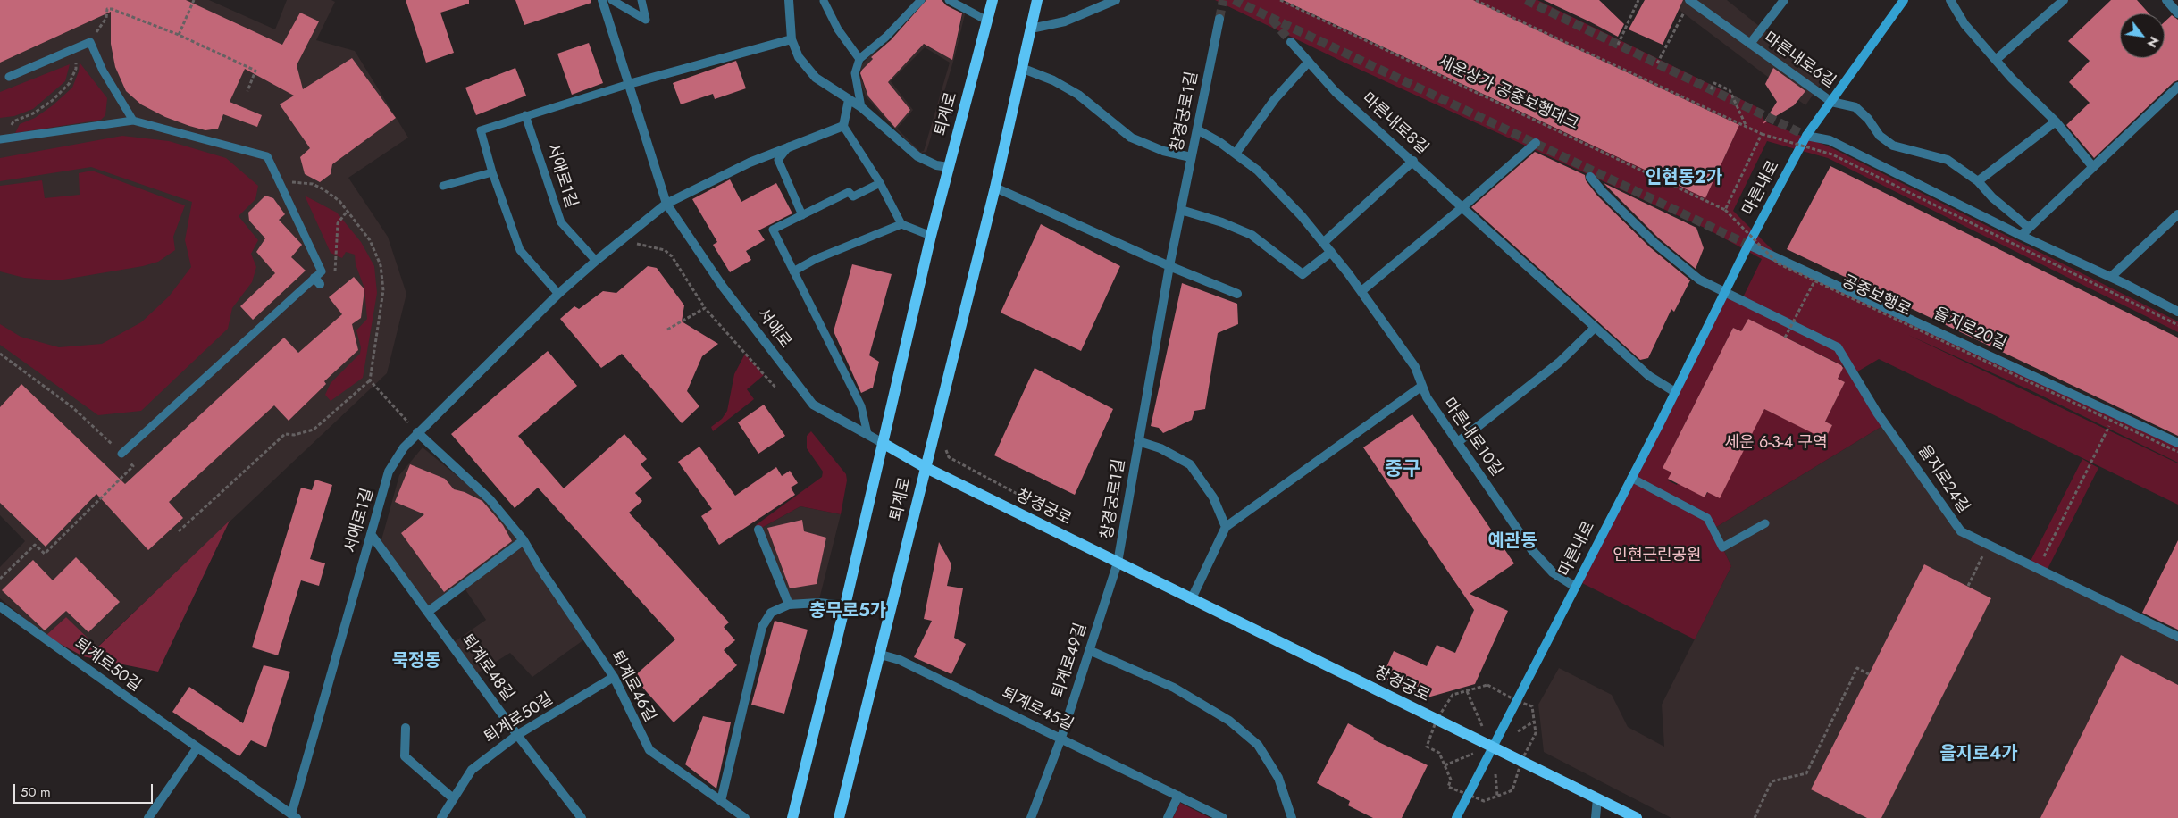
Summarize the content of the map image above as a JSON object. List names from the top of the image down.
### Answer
{
  "streets": {
    "main road": ["퇴계로", "마른내로", "창경궁로"],
    "street": [
      "마른내로6길",
      "창경궁로1길",
      "마른내로8길",
      "서애로1길",
      "서애로",
      "을지로20길",
      "마른내로10길",
      "을지로24길",
      "퇴계로49길",
      "퇴계로50길",
      "퇴계로48길",
      "퇴계로46길",
      "퇴계로45길"
    ],
    "path": ["세운상가 공중보행데크", "공중보행로"]
  },
  "crossings": [
    ["마른내로6길", "마른내로"],
    ["세운상가 공중보행데크", "공중보행로"],
    ["창경궁로1길", "마른내로10길"],
    ["창경궁로1길", "창경궁로"],
    ["창경궁로1길", "퇴계로49길"],
    ["퇴계로", "서애로"],
    ["퇴계로", "창경궁로"],
    ["퇴계로", "퇴계로45길"],
    ["마른내로8길", "마른내로"],
    ["서애로1길", "서애로"],
    ["서애로1길", "퇴계로50길"],
    ["서애로1길", "퇴계로48길"],
    ["서애로1길", "퇴계로46길"],
    ["마른내로", "을지로20길"],
    ["마른내로", "마른내로10길"],
    ["마른내로", "을지로24길"],
    ["마른내로", "창경궁로"],
    ["서애로", "창경궁로"],
    ["창경궁로", "퇴계로49길"],
    ["퇴계로49길", "퇴계로45길"],
    ["퇴계로50길", "퇴계로48길"],
    ["퇴계로50길", "퇴계로46길"]
  ],
  "districts": [
    "인현동2가",
    "중구",
    "예관동",
    "충무로5가",
    "묵정동",
    "을지로4가"
  ],
  "parks": ["세운 6-3-4 구역", "인현근린공원"],
  "scale_bar": "50 m",
  "north": "bottom right"
}
